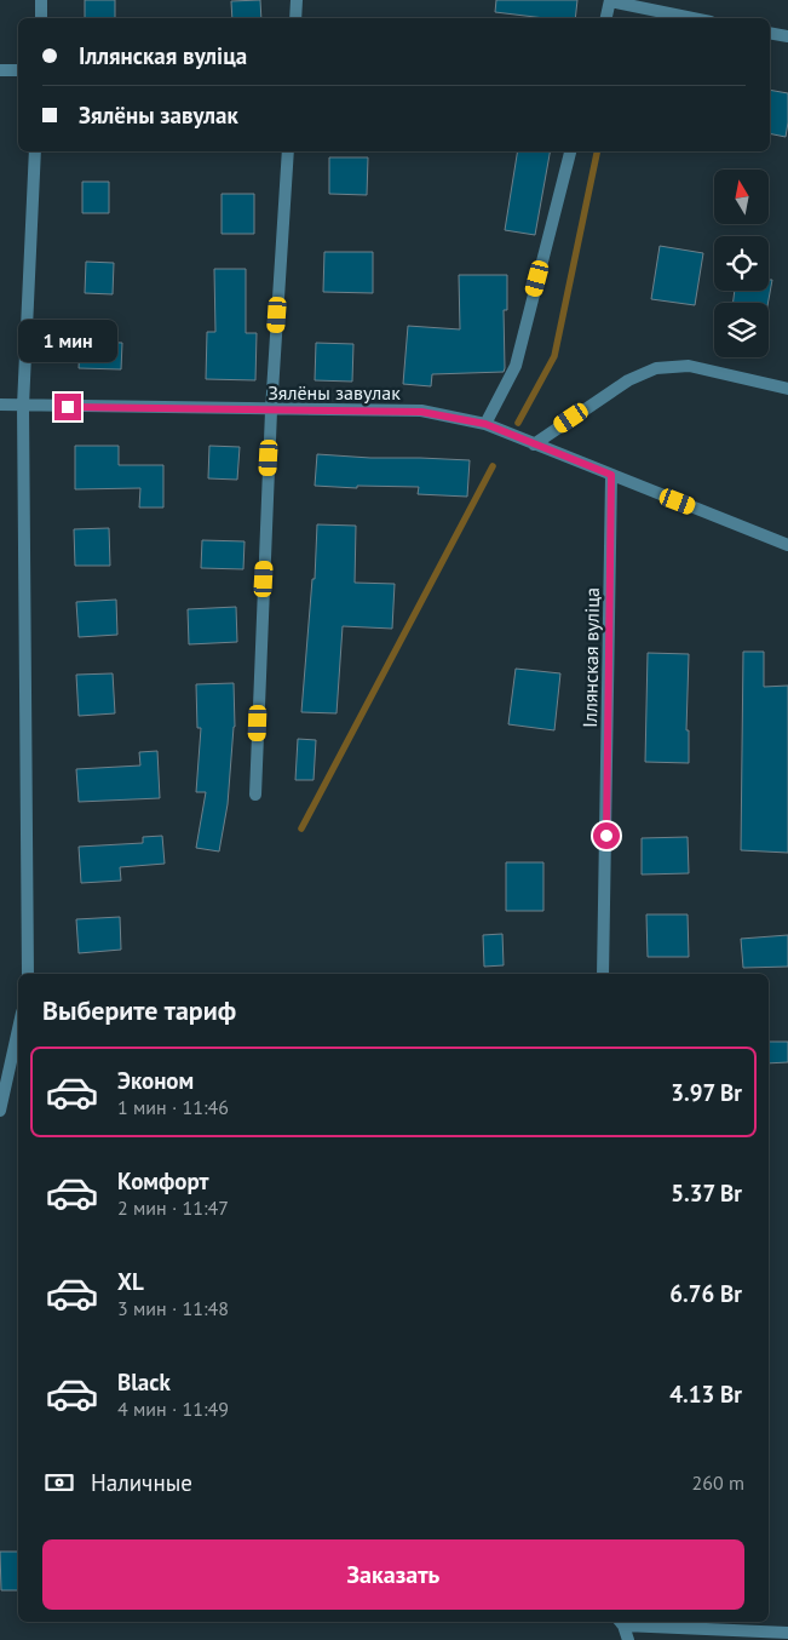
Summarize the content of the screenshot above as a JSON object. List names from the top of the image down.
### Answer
{
  "streets": {
    "street": ["Зялёны завулак", "Іллянская вуліца"]
  },
  "north": "top",
  "page": {
    "banner": ["Іллянская вуліца", "Зялёны завулак"],
    "bubble": "1 мин",
    "heading": "Выберите тариф",
    "list": [
      {
        "name": "Эконом",
        "note": "1 мин · 11:46",
        "value": "3.97 Br"
      },
      {
        "name": "Комфорт",
        "note": "2 мин · 11:47",
        "value": "5.37 Br"
      },
      {
        "name": "XL",
        "note": "3 мин · 11:48",
        "value": "6.76 Br"
      },
      {
        "name": "Black",
        "note": "4 мин · 11:49",
        "value": "4.13 Br"
      }
    ],
    "pay": ["Наличные", "260 m"],
    "buttons": "Заказать"
  }
}
